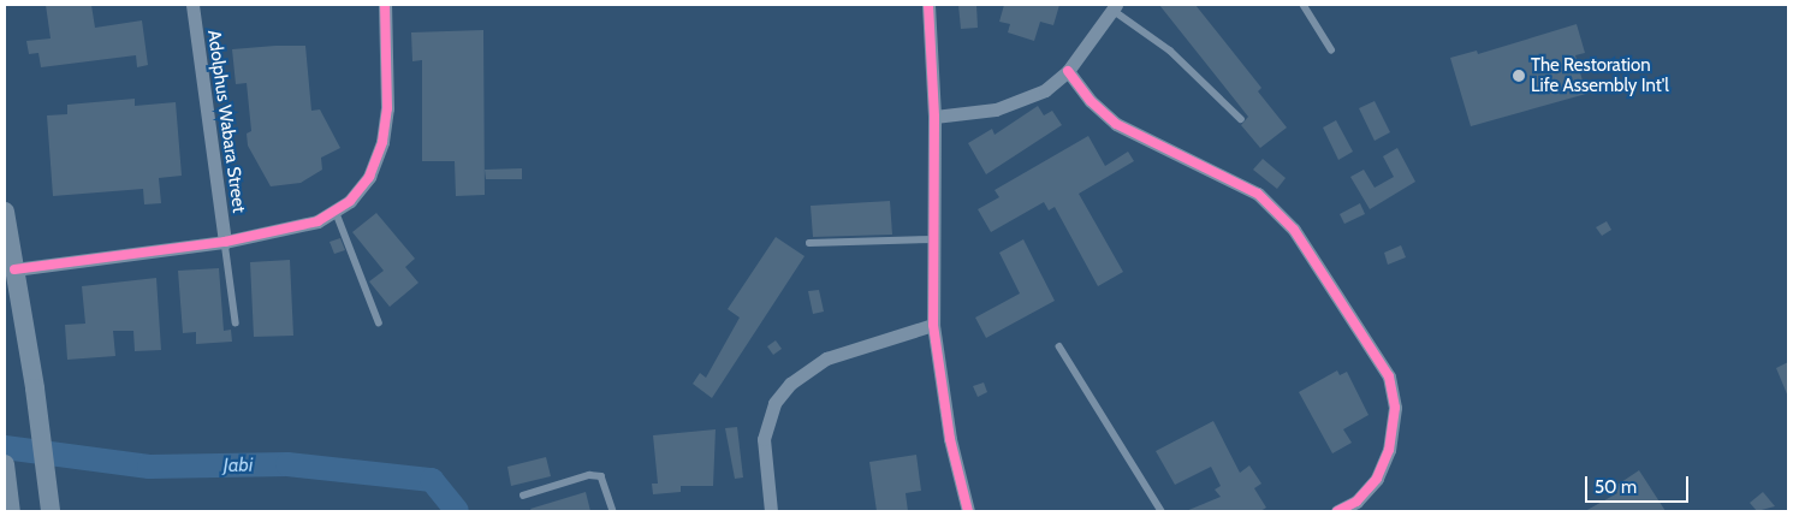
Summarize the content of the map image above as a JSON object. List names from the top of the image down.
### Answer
{
  "streets": {
    "street": ["Adolphus Wabara Street"]
  },
  "water": ["Jabi"],
  "places": ["The Restoration Life Assembly Int'l"],
  "scale_bar": "50 m"
}
